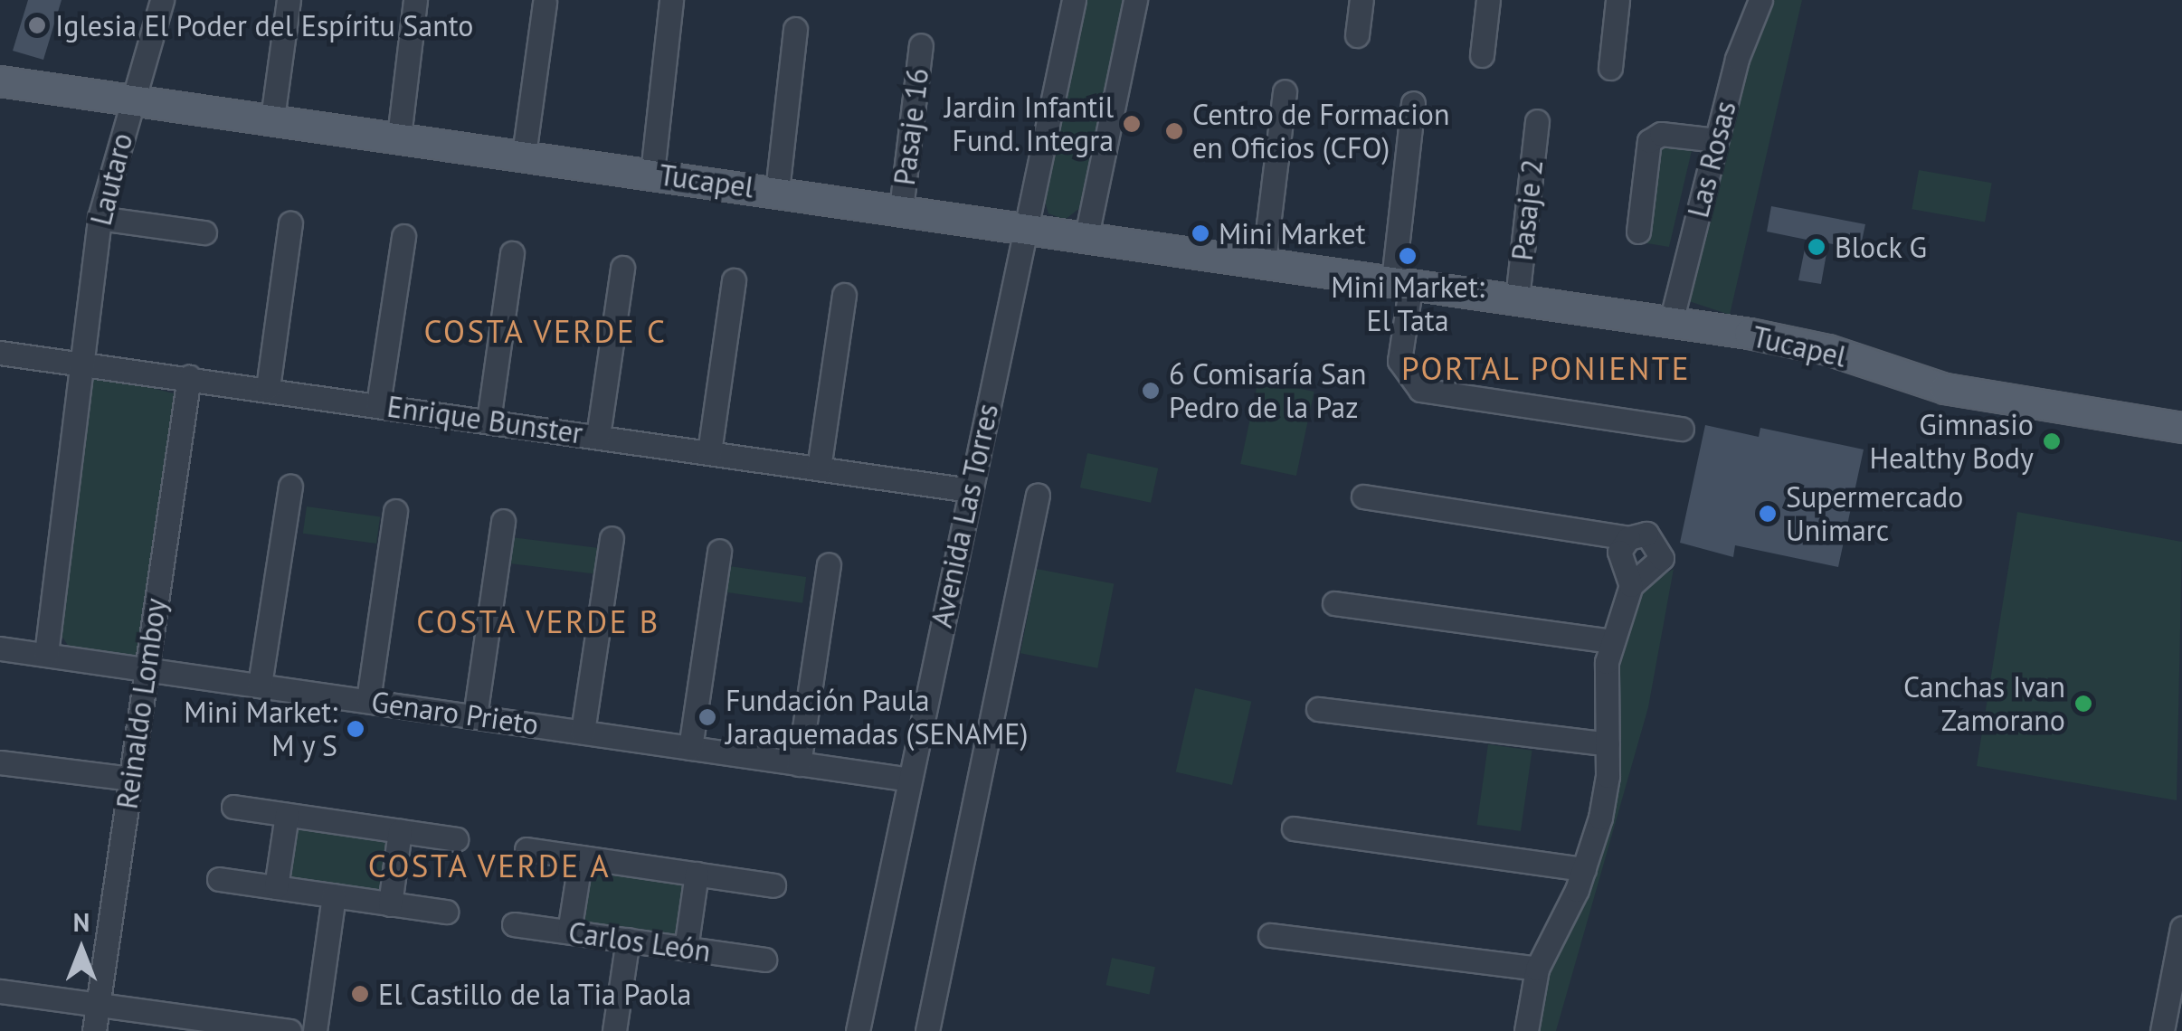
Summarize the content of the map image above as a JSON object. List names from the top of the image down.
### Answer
{
  "streets": {
    "main road": ["Tucapel"],
    "street": [
      "Pasaje 16",
      "Las Rosas",
      "Lautaro",
      "Pasaje 2",
      "Enrique Bunster",
      "Avenida Las Torres",
      "Reinaldo Lomboy",
      "Genaro Prieto",
      "Carlos León"
    ]
  },
  "crossings": [
    ["Pasaje 16", "Tucapel"],
    ["Las Rosas", "Tucapel"],
    ["Lautaro", "Tucapel"],
    ["Lautaro", "Enrique Bunster"],
    ["Lautaro", "Genaro Prieto"],
    ["Tucapel", "Pasaje 2"],
    ["Tucapel", "Avenida Las Torres"],
    ["Enrique Bunster", "Avenida Las Torres"],
    ["Enrique Bunster", "Reinaldo Lomboy"],
    ["Avenida Las Torres", "Genaro Prieto"],
    ["Reinaldo Lomboy", "Genaro Prieto"]
  ],
  "districts": [
    "COSTA VERDE C",
    "PORTAL PONIENTE",
    "COSTA VERDE B",
    "COSTA VERDE A"
  ],
  "places": [
    "Iglesia El Poder del Espíritu Santo",
    "Jardin Infantil Fund. Integra",
    "Centro de Formacion en Oficios (CFO)",
    "Mini Market",
    "Block G",
    "Mini Market: El Tata",
    "6 Comisaría San Pedro de la Paz",
    "Gimnasio Healthy Body",
    "Supermercado Unimarc",
    "Canchas Ivan Zamorano",
    "Fundación Paula Jaraquemadas (SENAME)",
    "Mini Market: M y S",
    "El Castillo de la Tia Paola"
  ],
  "north": "top"
}
